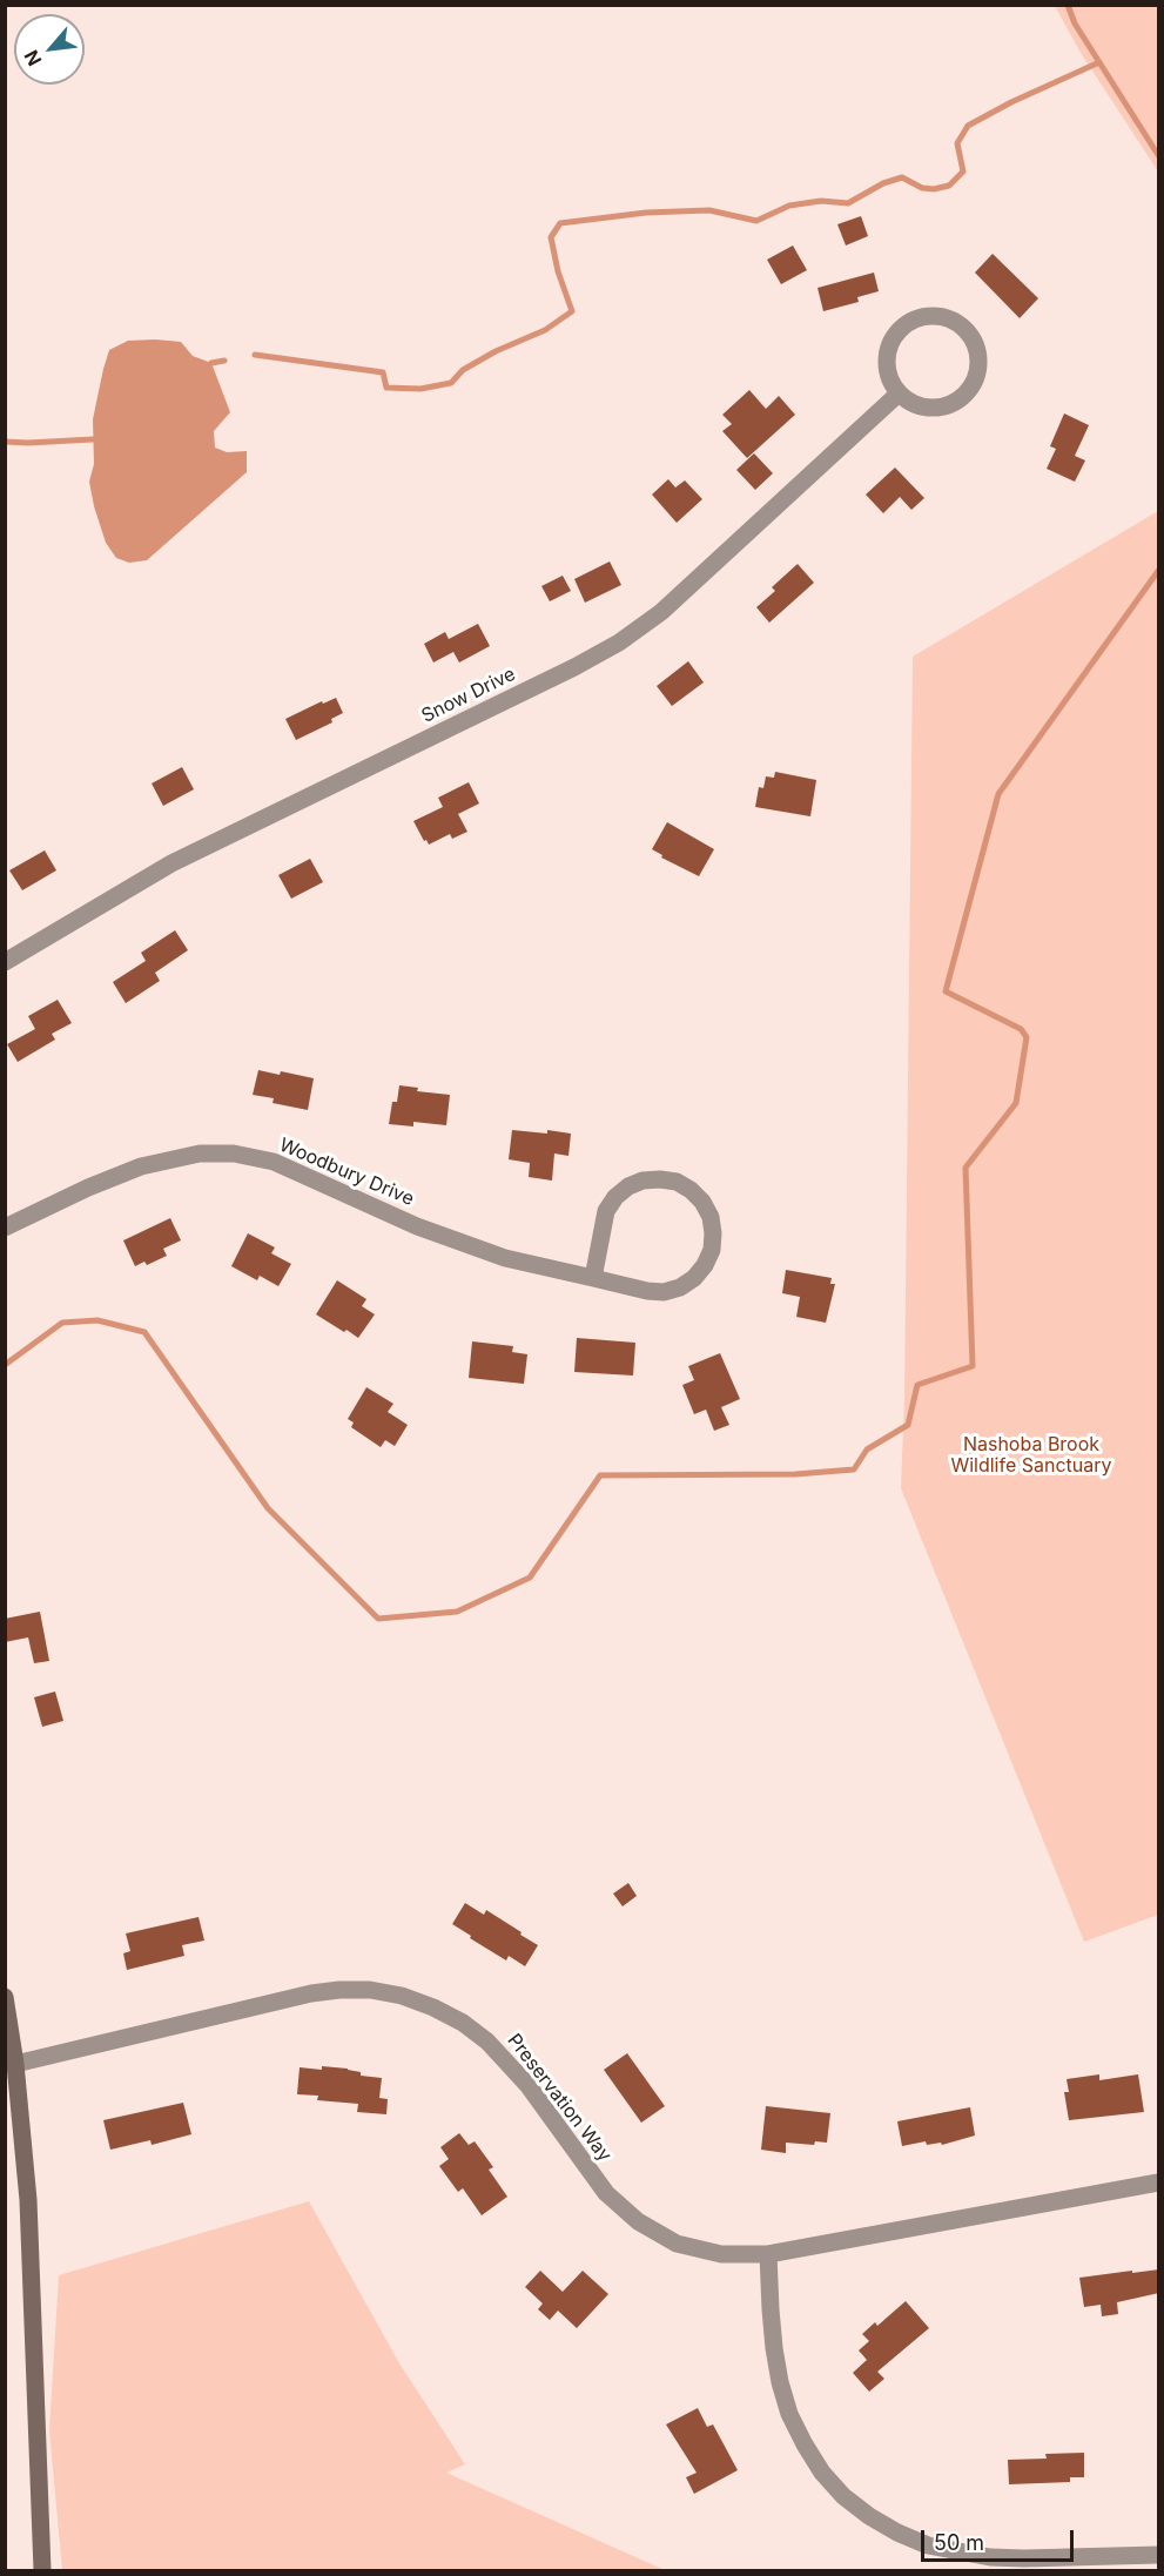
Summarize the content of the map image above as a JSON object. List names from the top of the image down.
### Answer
{
  "streets": {
    "street": ["Snow Drive", "Woodbury Drive", "Preservation Way"]
  },
  "parks": ["Nashoba Brook Wildlife Sanctuary"],
  "scale_bar": "50 m",
  "north": "bottom left"
}
